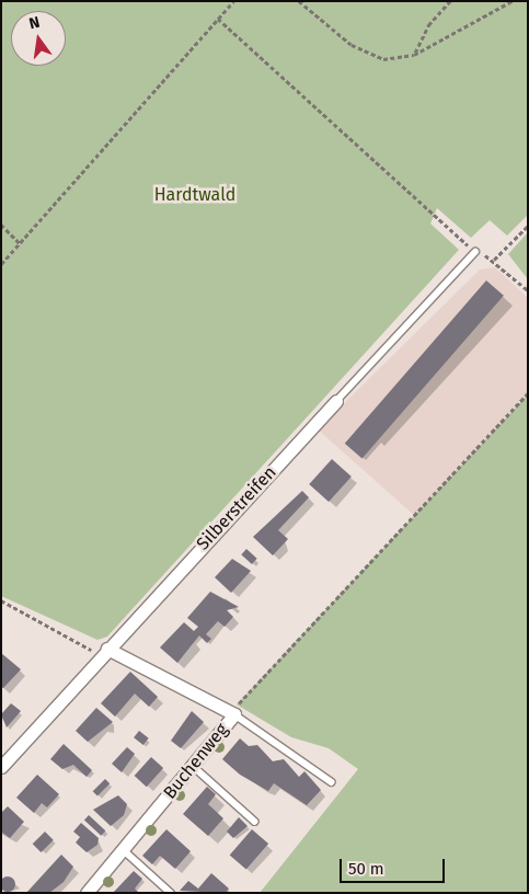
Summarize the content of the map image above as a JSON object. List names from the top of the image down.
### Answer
{
  "streets": {
    "street": ["Silberstreifen", "Buchenweg"]
  },
  "parks": ["Hardtwald"],
  "scale_bar": "50 m",
  "north": "top"
}
